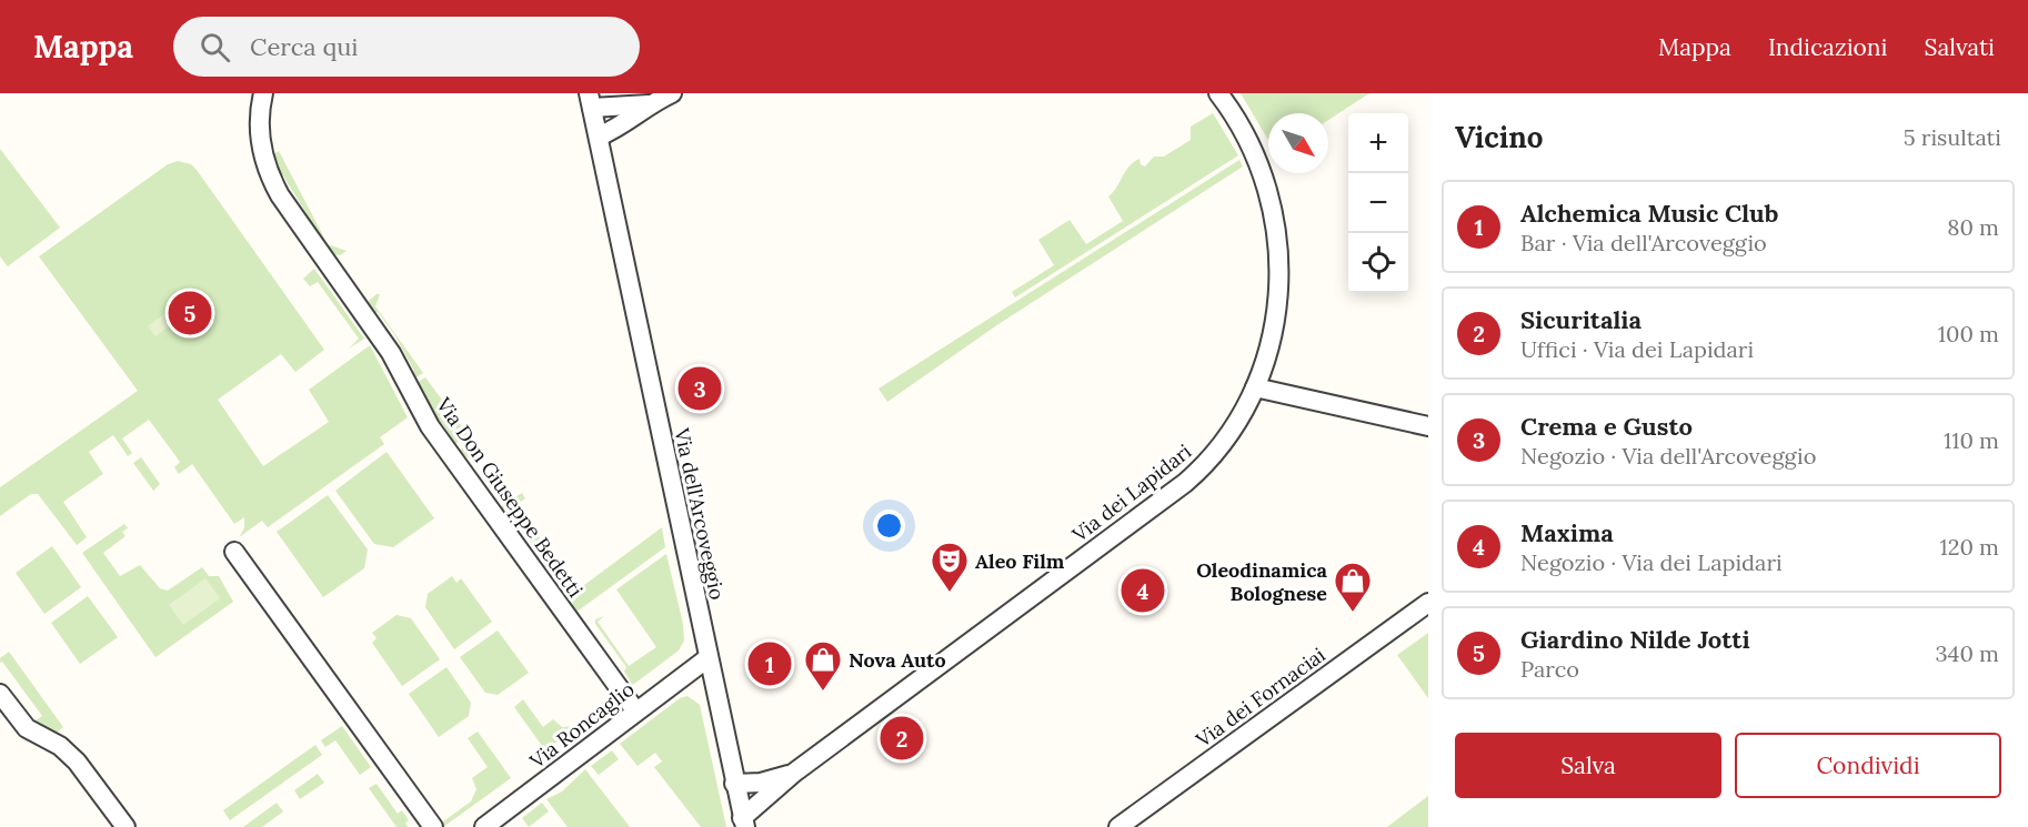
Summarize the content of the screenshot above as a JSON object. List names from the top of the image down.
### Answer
{
  "streets": {
    "street": [
      "Via dei Lapidari",
      "Via Don Giuseppe Bedetti",
      "Via dell'Arcoveggio",
      "Via dei Fornaciai",
      "Via Roncaglio"
    ]
  },
  "crossings": [
    ["Via dei Lapidari", "Via dell'Arcoveggio"],
    ["Via Don Giuseppe Bedetti", "Via Roncaglio"],
    ["Via dell'Arcoveggio", "Via Roncaglio"]
  ],
  "places": {
    "theatre": ["Aleo Film"],
    "shop": ["Oleodinamica Bolognese", "Nova Auto"]
  },
  "north": "bottom right",
  "page": {
    "header": "Mappa",
    "search": "Cerca qui",
    "nav": ["Mappa", "Indicazioni", "Salvati"],
    "heading": ["Vicino", "5 risultati"],
    "map_buttons": ["+", "−"],
    "list": [
      {
        "mark": "1",
        "name": "Alchemica Music Club",
        "note": "Bar · Via dell'Arcoveggio",
        "value": "80 m"
      },
      {
        "mark": "2",
        "name": "Sicuritalia",
        "note": "Uffici · Via dei Lapidari",
        "value": "100 m"
      },
      {
        "mark": "3",
        "name": "Crema e Gusto",
        "note": "Negozio · Via dell'Arcoveggio",
        "value": "110 m"
      },
      {
        "mark": "4",
        "name": "Maxima",
        "note": "Negozio · Via dei Lapidari",
        "value": "120 m"
      },
      {
        "mark": "5",
        "name": "Giardino Nilde Jotti",
        "note": "Parco",
        "value": "340 m"
      }
    ],
    "pins": [
      "5",
      "3",
      "4",
      "1",
      "2"
    ],
    "buttons": ["Salva", "Condividi"]
  }
}
